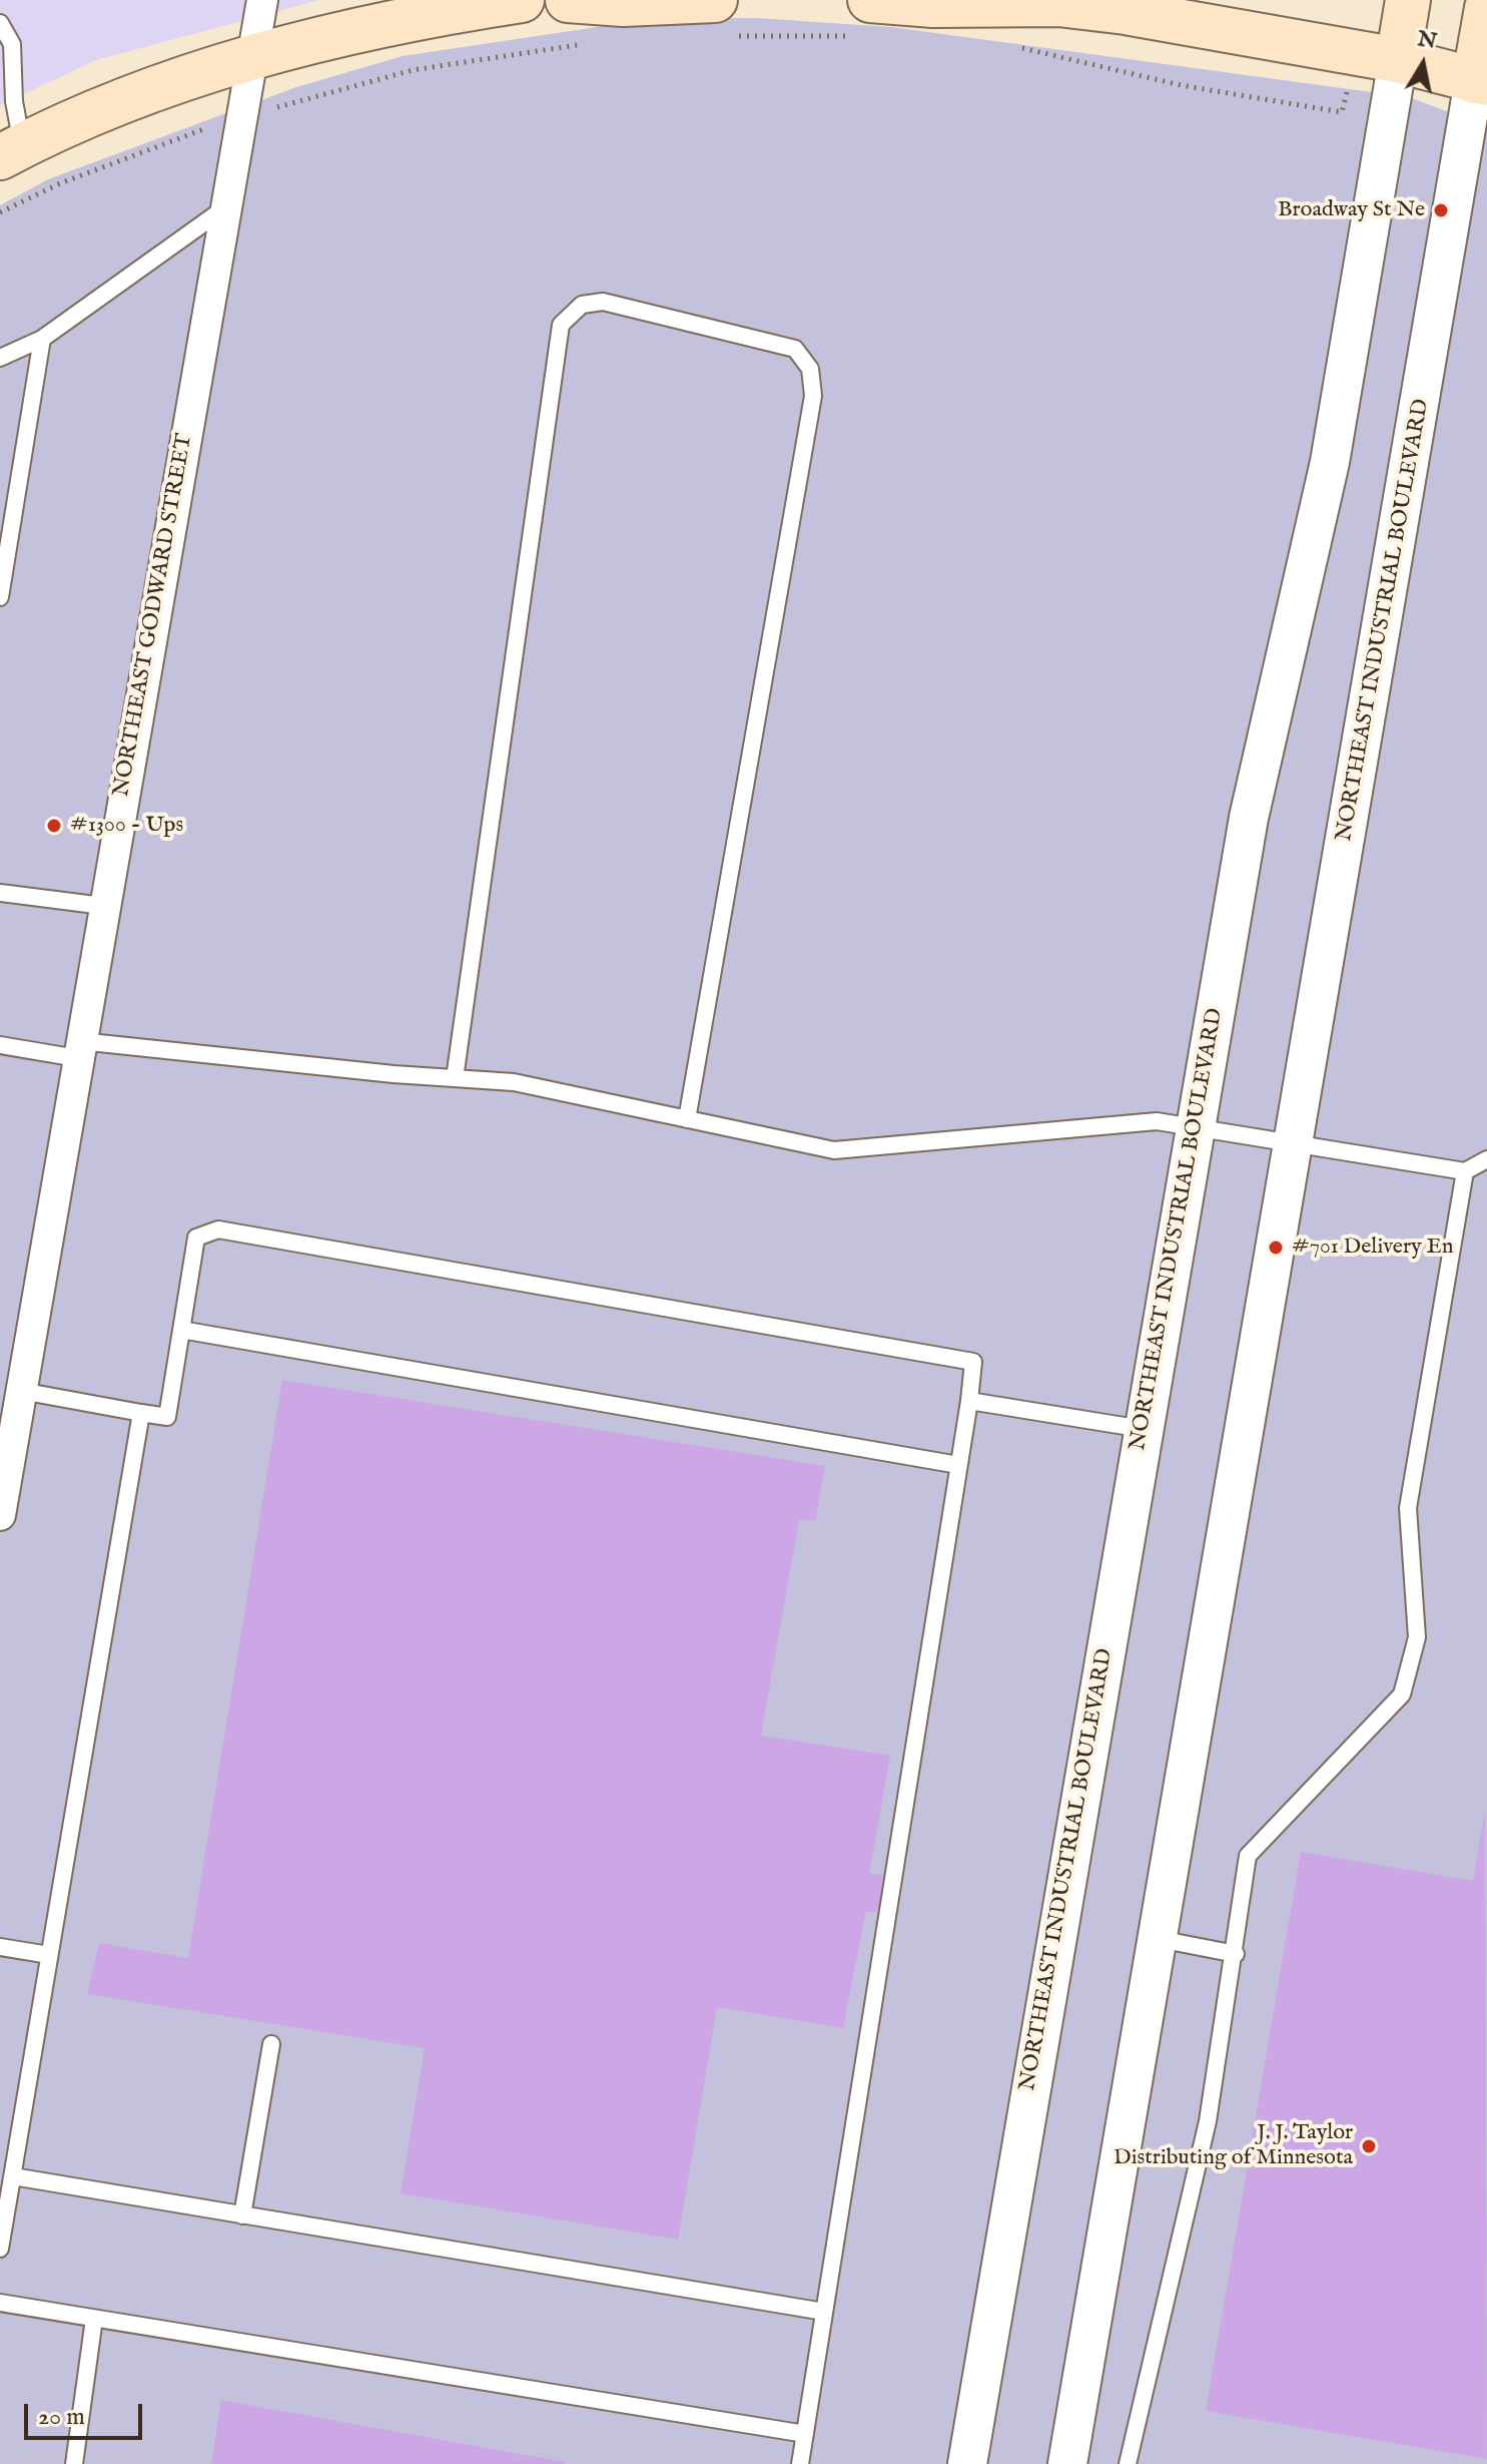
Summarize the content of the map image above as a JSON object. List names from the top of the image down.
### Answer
{
  "streets": {
    "main road": ["NORTHEAST INDUSTRIAL BOULEVARD"],
    "street": ["NORTHEAST GODWARD STREET"]
  },
  "places": [
    "Broadway St Ne",
    "#1300 - Ups",
    "#701 Delivery En",
    "J. J. Taylor Distributing of Minnesota"
  ],
  "scale_bar": "20 m",
  "north": "top"
}
